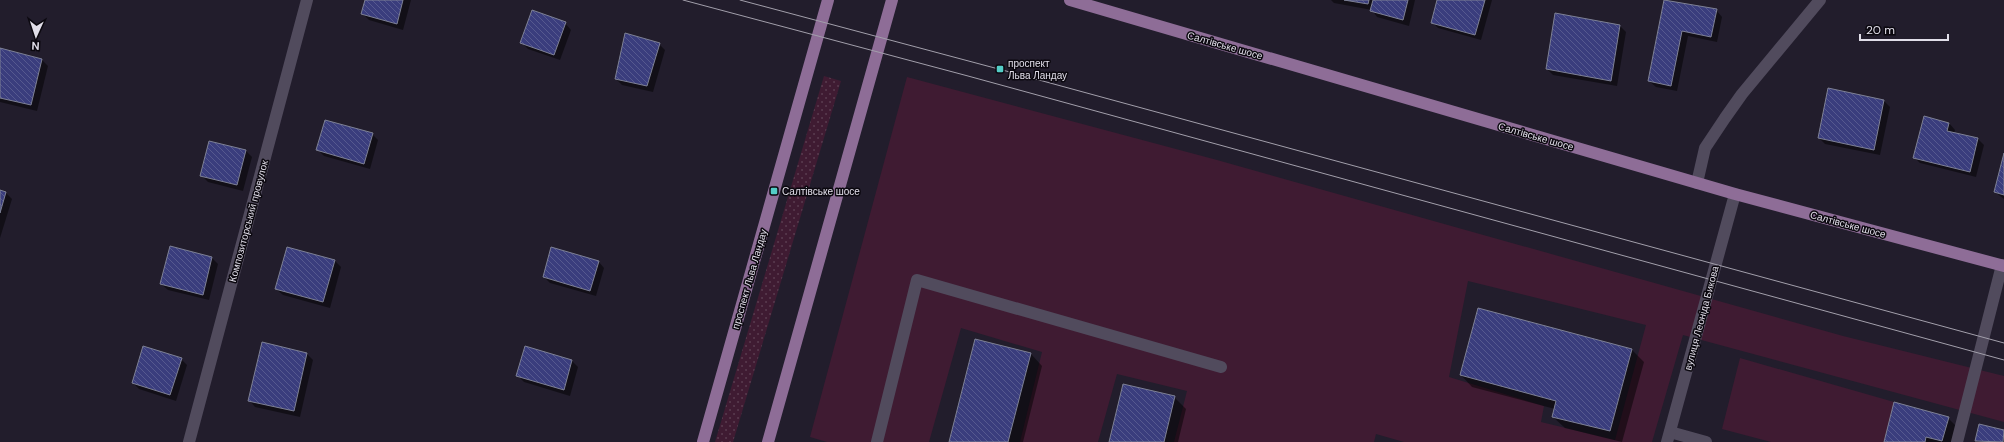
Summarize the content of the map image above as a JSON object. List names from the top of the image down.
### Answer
{
  "streets": {
    "main road": ["Салтівське шосе", "проспект Льва Ландау"],
    "street": ["Композиторський провулок", "вулиця Леоніда Бикова"]
  },
  "crossings": [
    ["Салтівське шосе", "вулиця Леоніда Бикова"]
  ],
  "places": {
    "transit": ["проспект Льва Ландау", "Салтівське шосе"]
  },
  "scale_bar": "20 m",
  "north": "bottom"
}
